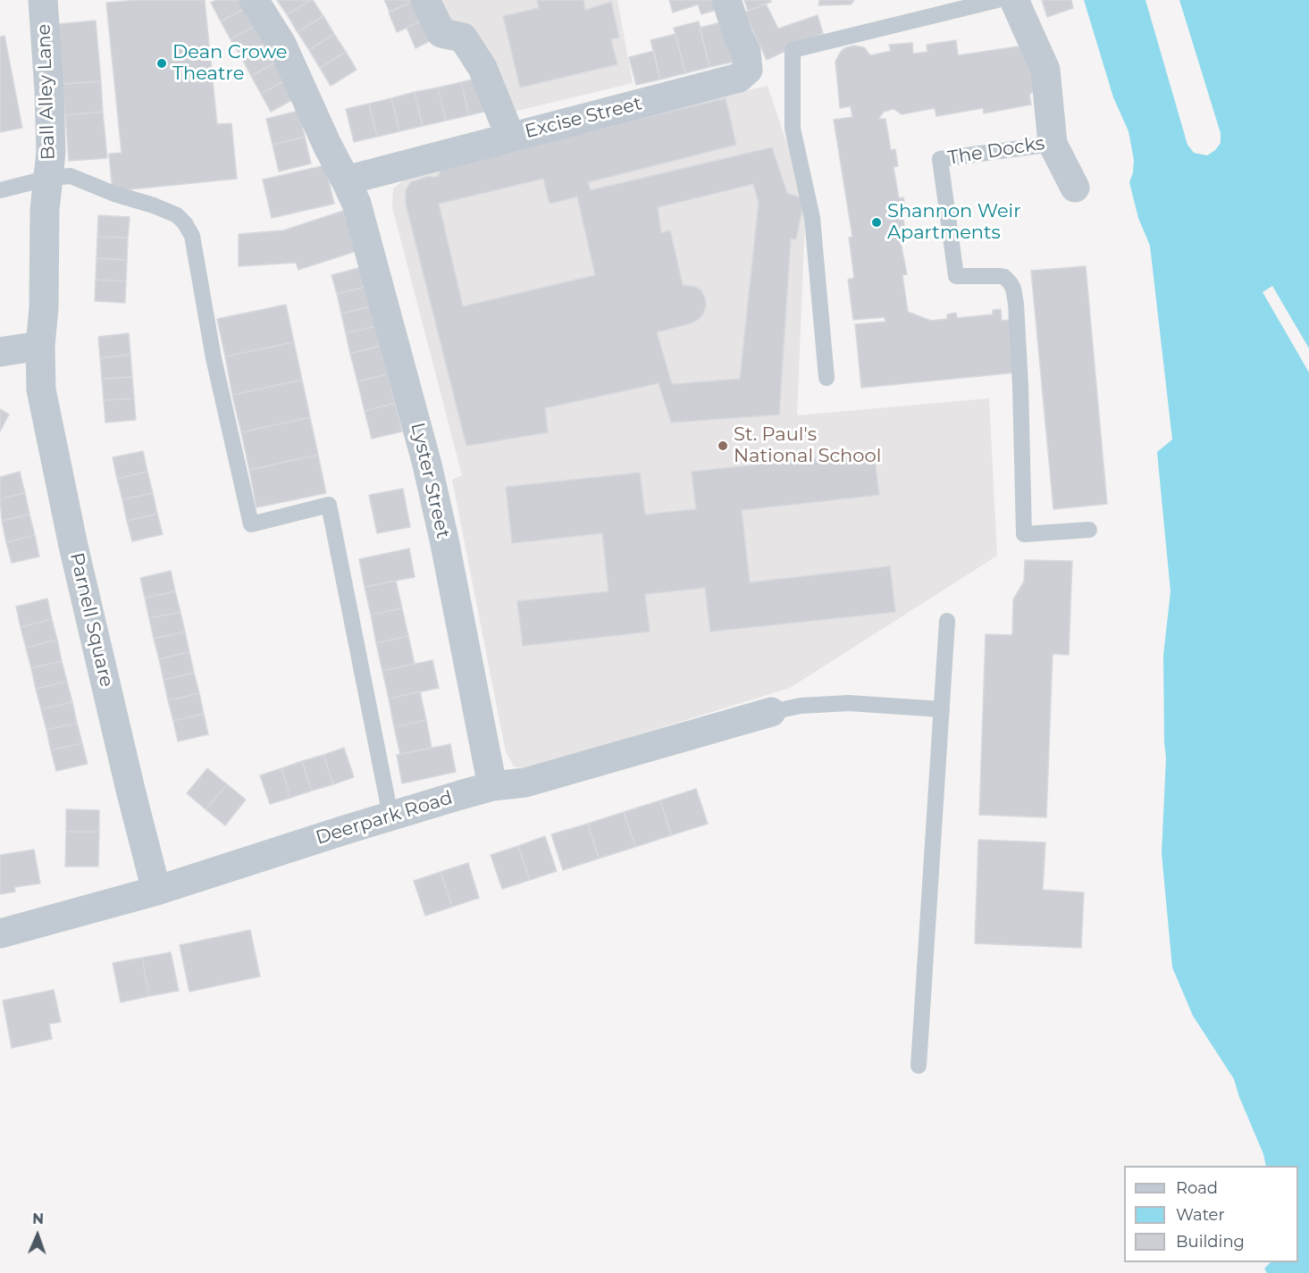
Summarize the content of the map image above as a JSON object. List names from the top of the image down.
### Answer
{
  "streets": {
    "street": [
      "Ball Alley Lane",
      "Excise Street",
      "The Docks",
      "Lyster Street",
      "Parnell Square",
      "Deerpark Road"
    ]
  },
  "crossings": [
    ["Ball Alley Lane", "Parnell Square"],
    ["Excise Street", "Lyster Street"],
    ["Lyster Street", "Deerpark Road"],
    ["Parnell Square", "Deerpark Road"]
  ],
  "places": ["Dean Crowe Theatre", "Shannon Weir Apartments", "St. Paul's National School"],
  "legend": ["Road", "Water", "Building"],
  "north": "top"
}
